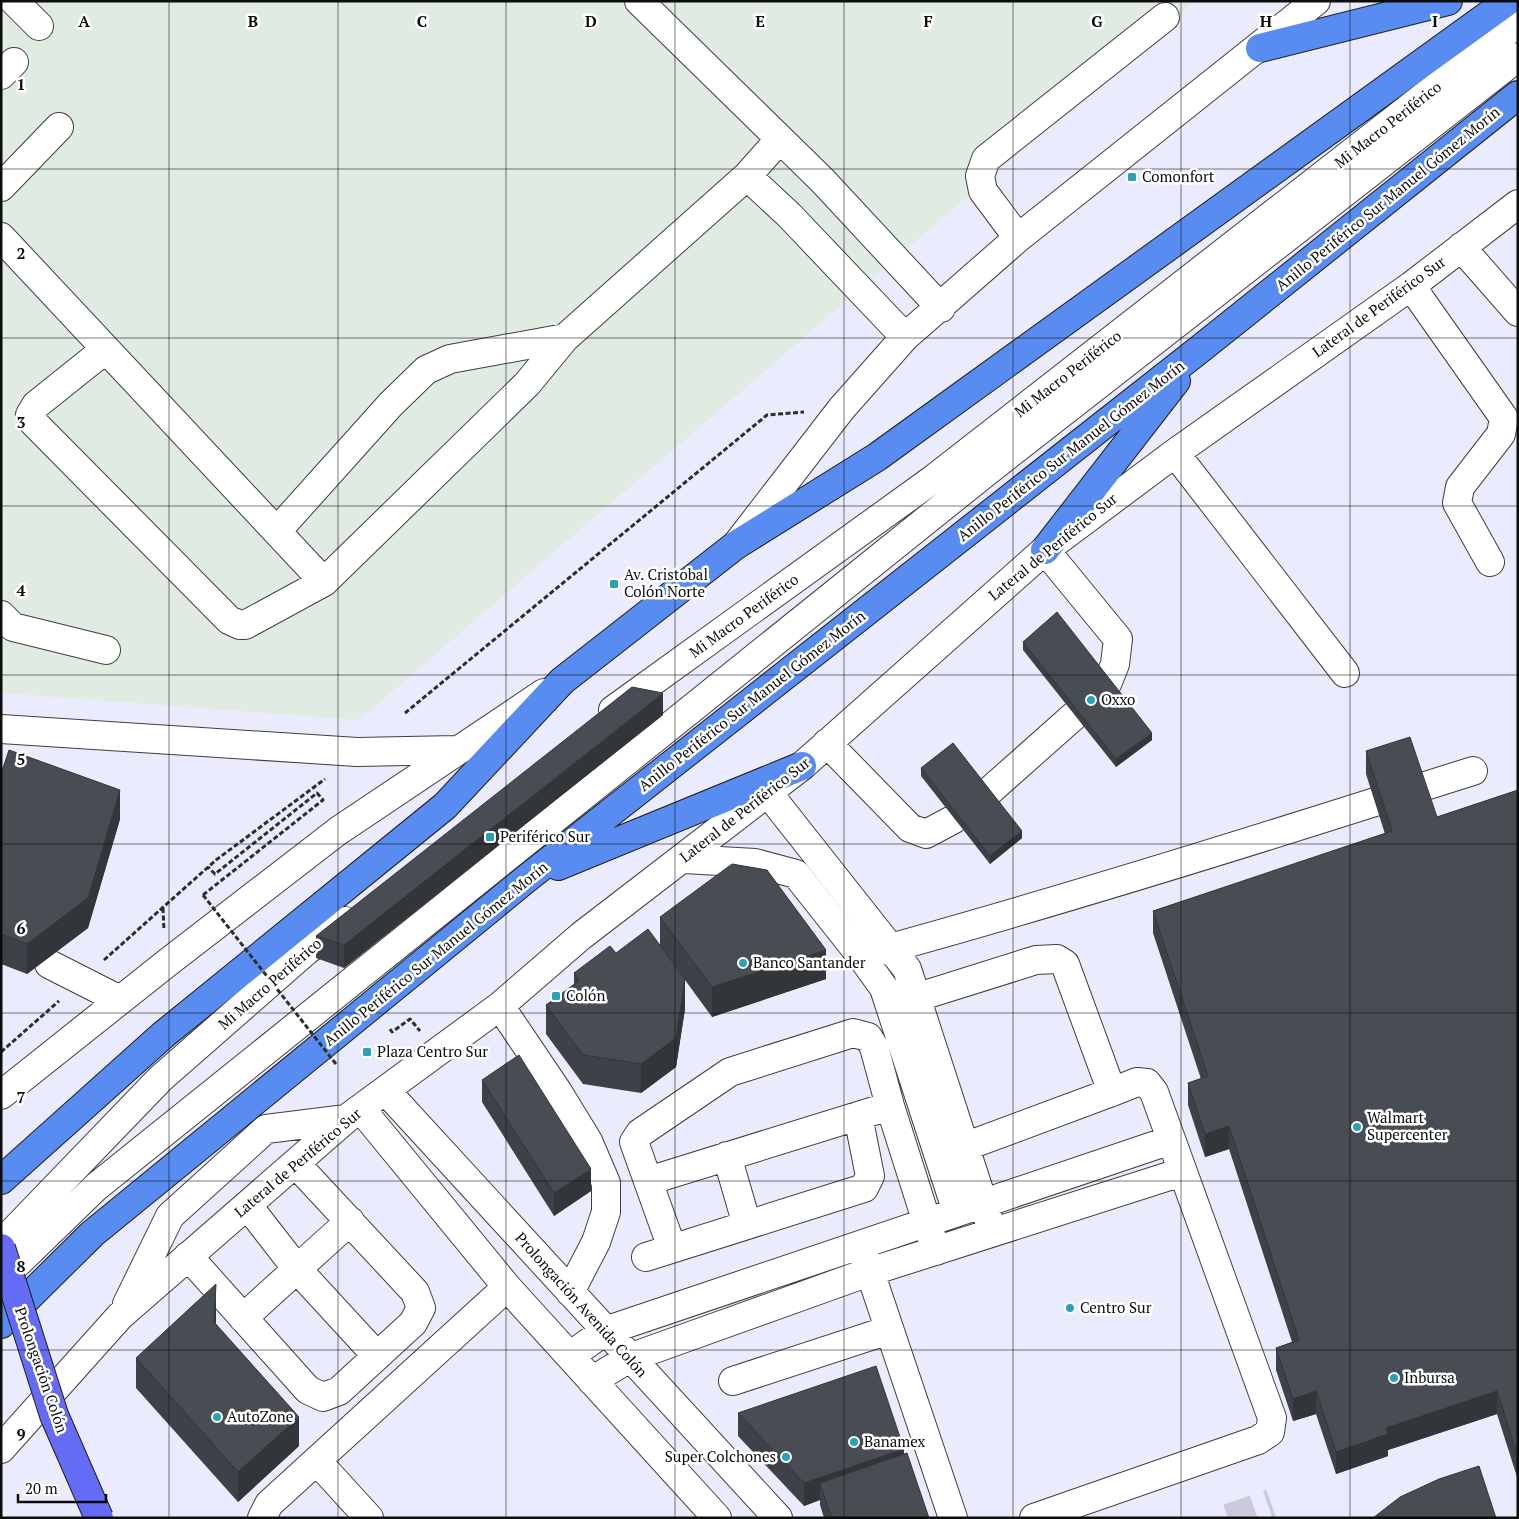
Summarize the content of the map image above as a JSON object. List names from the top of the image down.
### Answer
{
  "streets": {
    "highway": ["Anillo Periférico Sur Manuel Gómez Morín"],
    "main road": ["Prolongación Colón"],
    "street": ["Mi Macro Periférico", "Lateral de Periférico Sur", "Prolongación Avenida Colón"]
  },
  "crossings": [
    ["Mi Macro Periférico", "Prolongación Colón"],
    ["Lateral de Periférico Sur", "Prolongación Avenida Colón"]
  ],
  "places": {
    "transit": [
      "Comonfort",
      "Av. Cristobal Colón Norte",
      "Periférico Sur",
      "Colón",
      "Plaza Centro Sur"
    ],
    "other": [
      "Oxxo",
      "Banco Santander",
      "Walmart Supercenter",
      "Centro Sur",
      "Inbursa",
      "AutoZone",
      "Banamex",
      "Super Colchones"
    ]
  },
  "scale_bar": "20 m",
  "grid": {
    "columns": [
      "A",
      "B",
      "C",
      "D",
      "E",
      "F",
      "G",
      "H",
      "I"
    ],
    "rows": [
      "1",
      "2",
      "3",
      "4",
      "5",
      "6",
      "7",
      "8",
      "9"
    ]
  }
}
